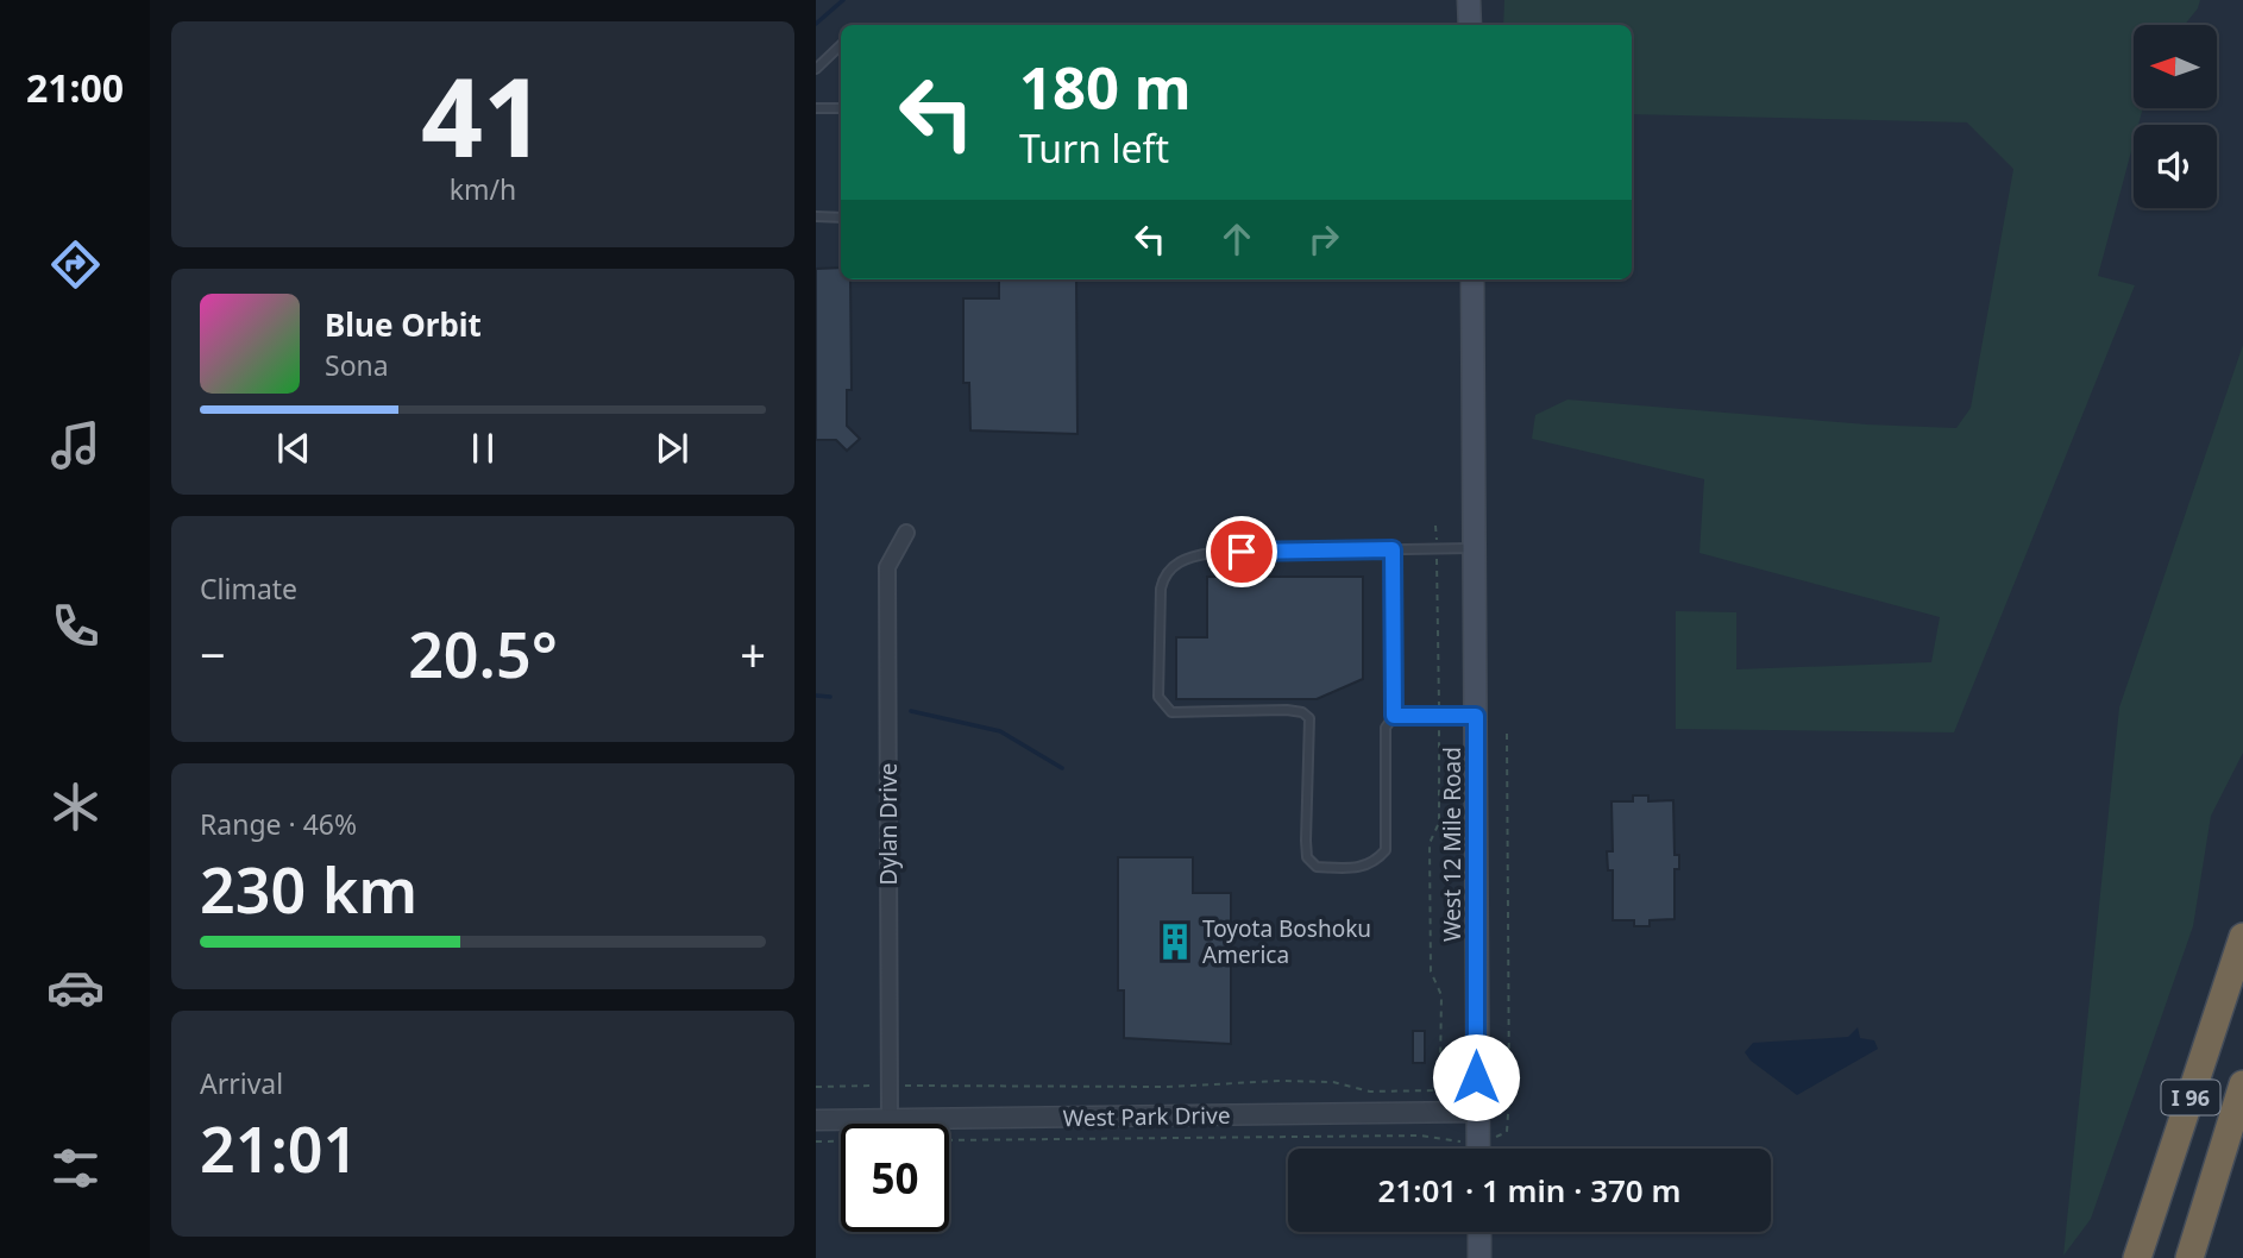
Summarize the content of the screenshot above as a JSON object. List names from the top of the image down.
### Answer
{
  "streets": {
    "highway": ["I 96"],
    "main road": ["West 12 Mile Road"],
    "street": ["Dylan Drive", "West Park Drive"]
  },
  "crossings": [
    ["Dylan Drive", "West Park Drive"],
    ["West 12 Mile Road", "West Park Drive"]
  ],
  "places": {
    "building": ["Toyota Boshoku America"]
  },
  "north": "left",
  "page": {
    "tabs": "21:00",
    "tile": [
      ["41", "km/h"],
      "Climate",
      ["Range · 46%", "230 km"],
      ["Arrival", "21:01"]
    ],
    "turn": ["180 m", "Turn left"],
    "song": ["Blue Orbit", "Sona"],
    "heat": ["−", "20.5°", "+"],
    "limit": "50",
    "trip": "21:01 · 1 min · 370 m"
  }
}
